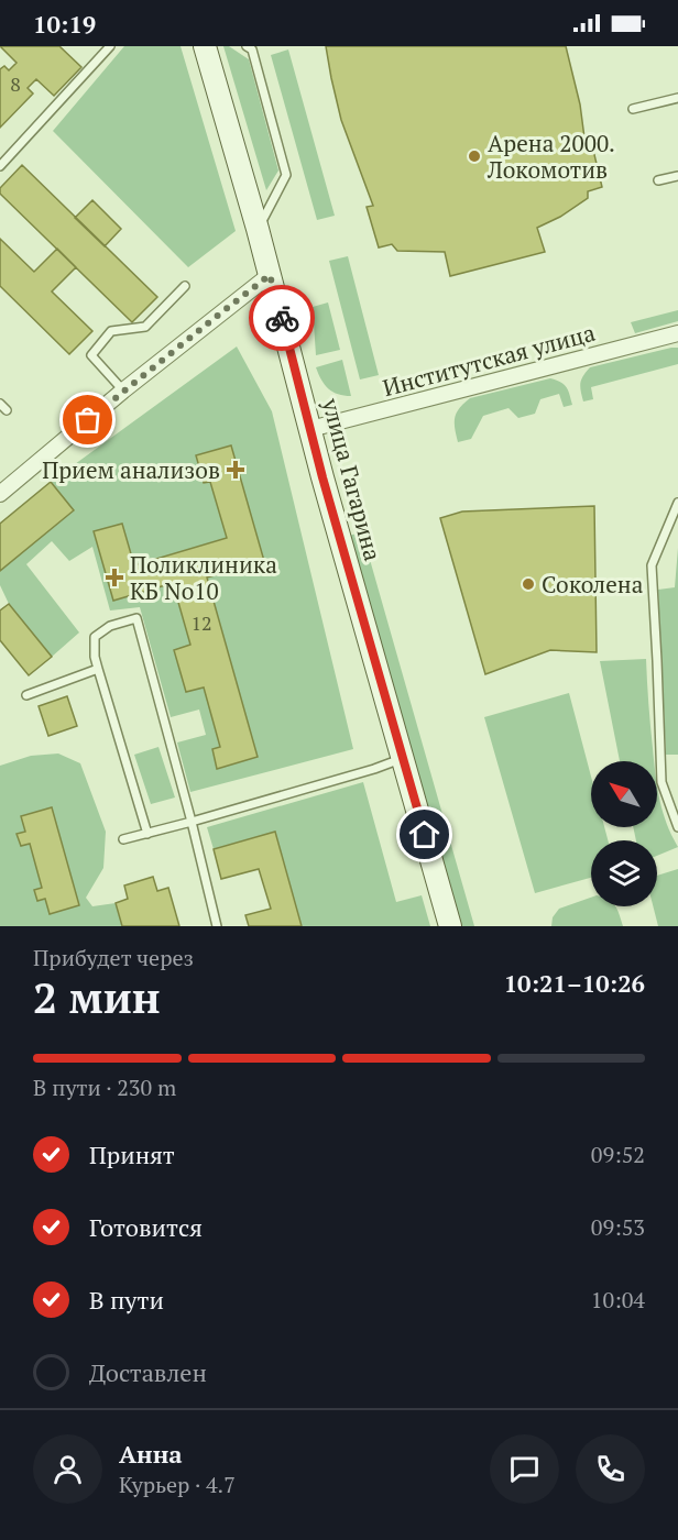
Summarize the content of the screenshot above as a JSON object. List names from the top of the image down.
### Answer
{
  "streets": {
    "main road": ["улица Гагарина"],
    "street": ["Институтская улица"]
  },
  "crossings": [
    ["Институтская улица", "улица Гагарина"]
  ],
  "places": {
    "other": ["Арена 2000. Локомотив", "Соколена"],
    "health": ["Прием анализов", "Поликлиника КБ No10"]
  },
  "house_numbers": ["8", "12"],
  "north": "top left",
  "page": {
    "status": "10:19",
    "heading": ["2 мин", "Прибудет через", "10:21–10:26"],
    "panel": ["Анна", "Курьер · 4.7"],
    "bar": "В пути · 230 m",
    "list": [
      ["Принят", "09:52"],
      ["Готовится", "09:53"],
      ["В пути", "10:04"],
      "Доставлен"
    ]
  }
}
